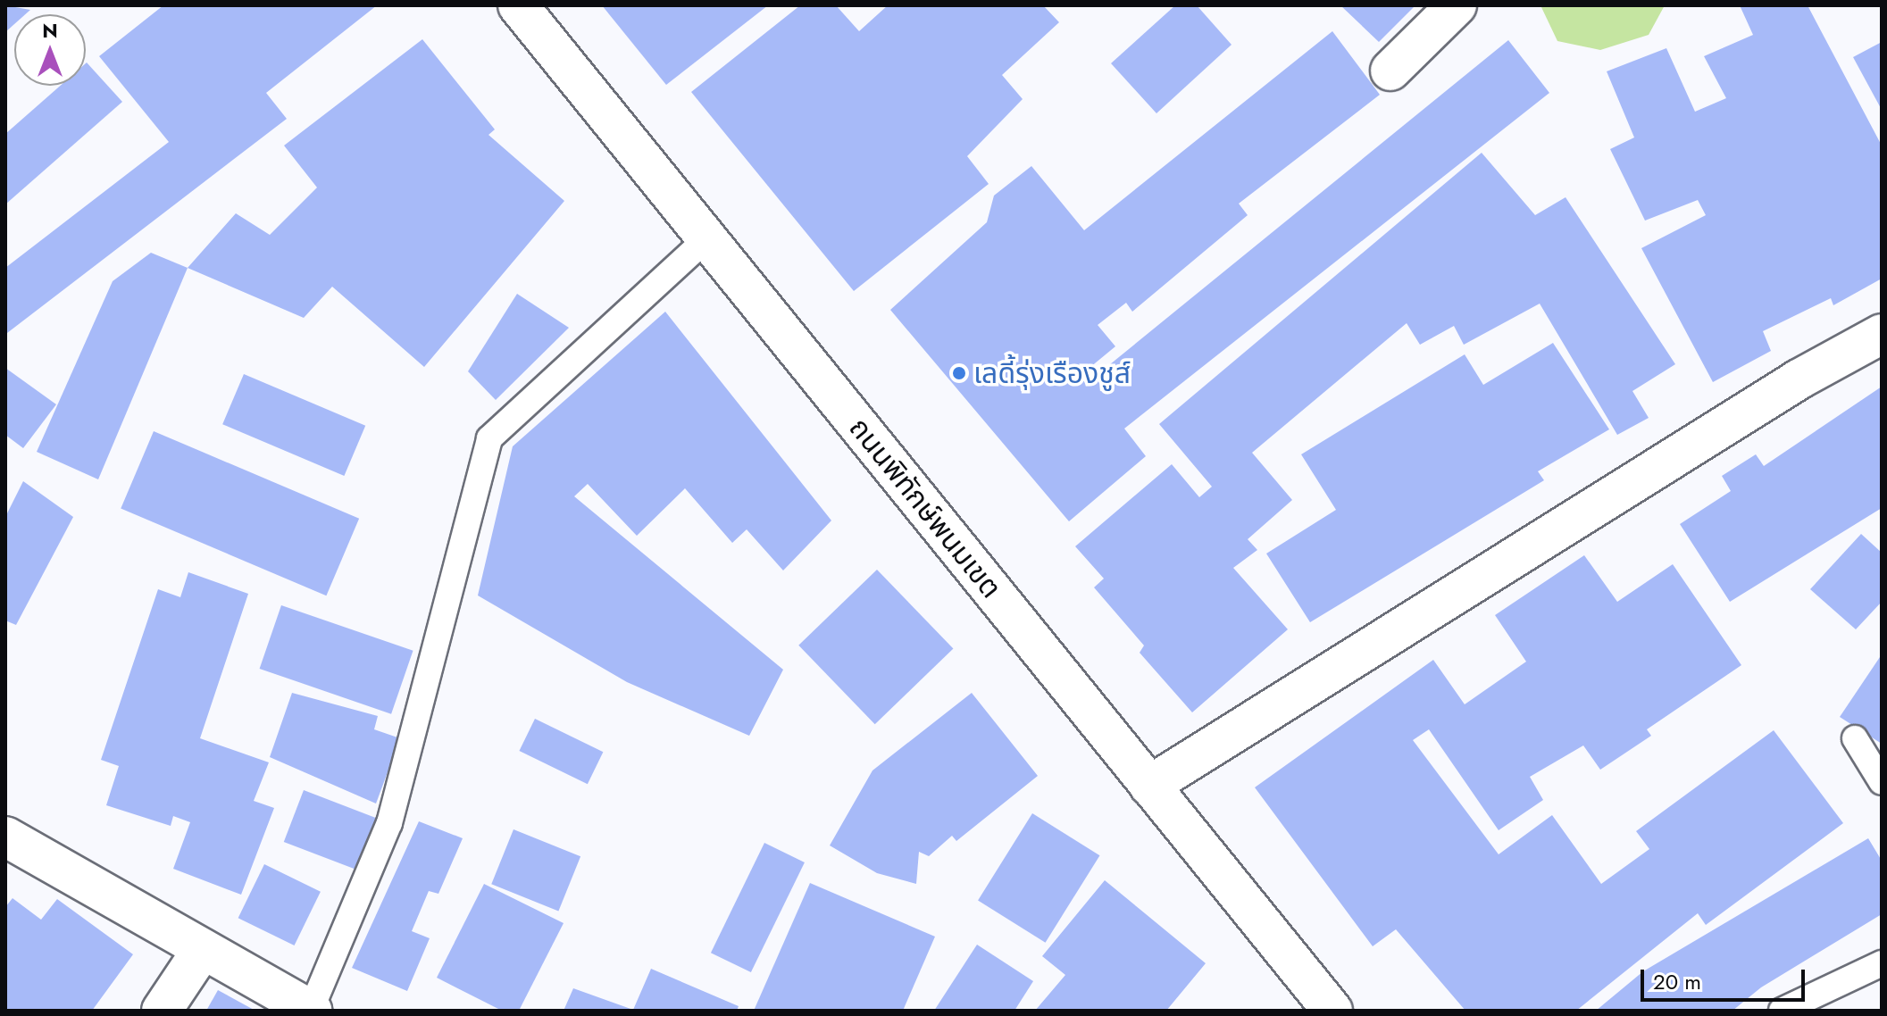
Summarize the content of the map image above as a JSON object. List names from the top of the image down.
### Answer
{
  "streets": {
    "street": ["ถนนพิทักษ์พนมเขต"]
  },
  "places": ["เลดี้รุ่งเรืองชูส์"],
  "scale_bar": "20 m",
  "north": "top"
}
